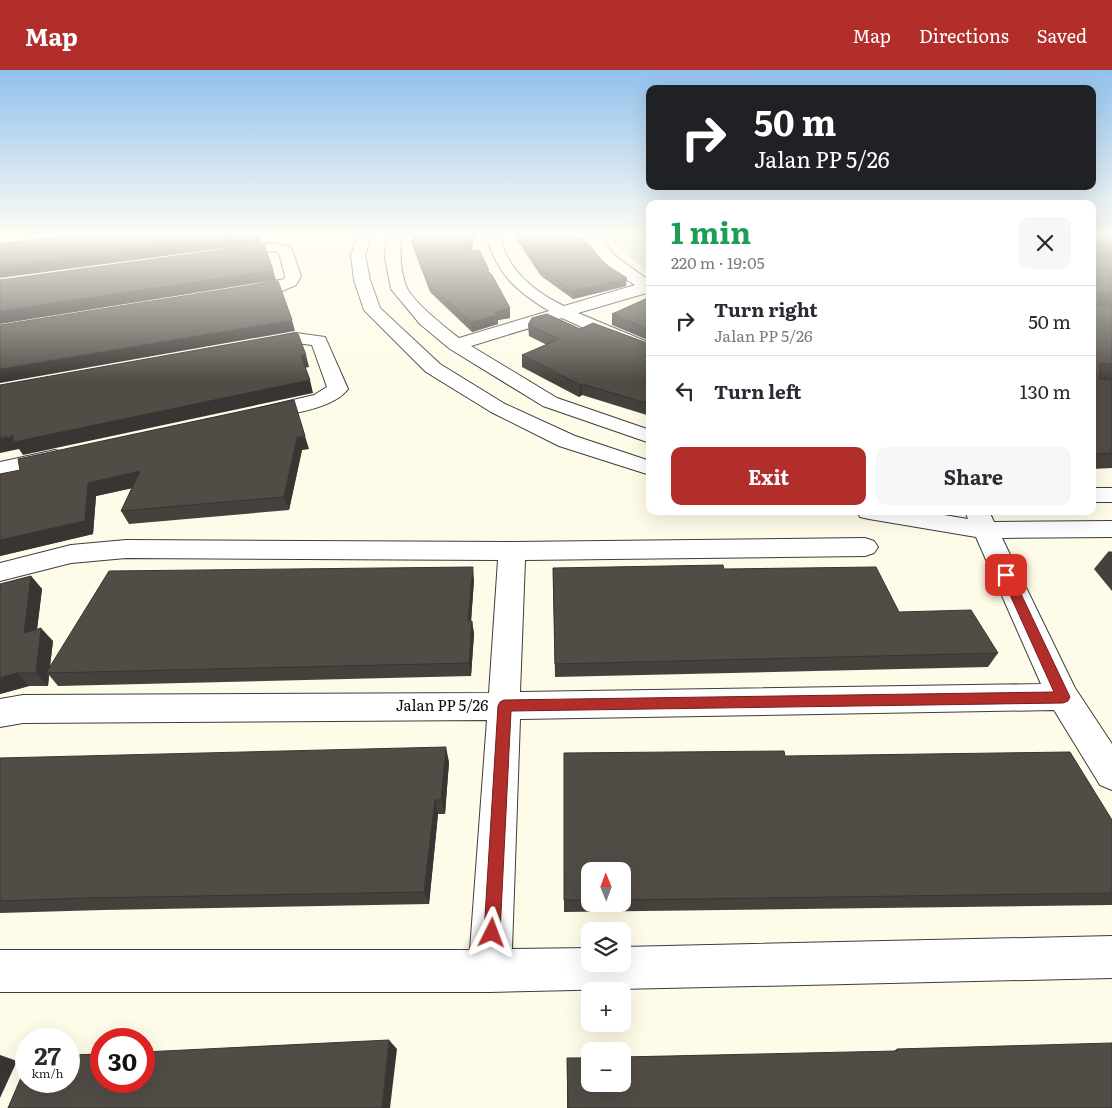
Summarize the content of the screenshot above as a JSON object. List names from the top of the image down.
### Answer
{
  "streets": {
    "street": ["Jalan PP 5/26"]
  },
  "north": "top",
  "page": {
    "header": "Map",
    "nav": ["Map", "Directions", "Saved"],
    "turn": ["50 m", "Jalan PP 5/26"],
    "heading": ["1 min", "220 m · 19:05"],
    "list": [
      {
        "name": "Turn right",
        "note": "Jalan PP 5/26",
        "value": "50 m"
      },
      {
        "name": "Turn left",
        "value": "130 m"
      }
    ],
    "buttons": ["Exit", "Share"],
    "map_buttons": ["+", "−"],
    "speed": "27 km/h",
    "limit": "30"
  }
}
